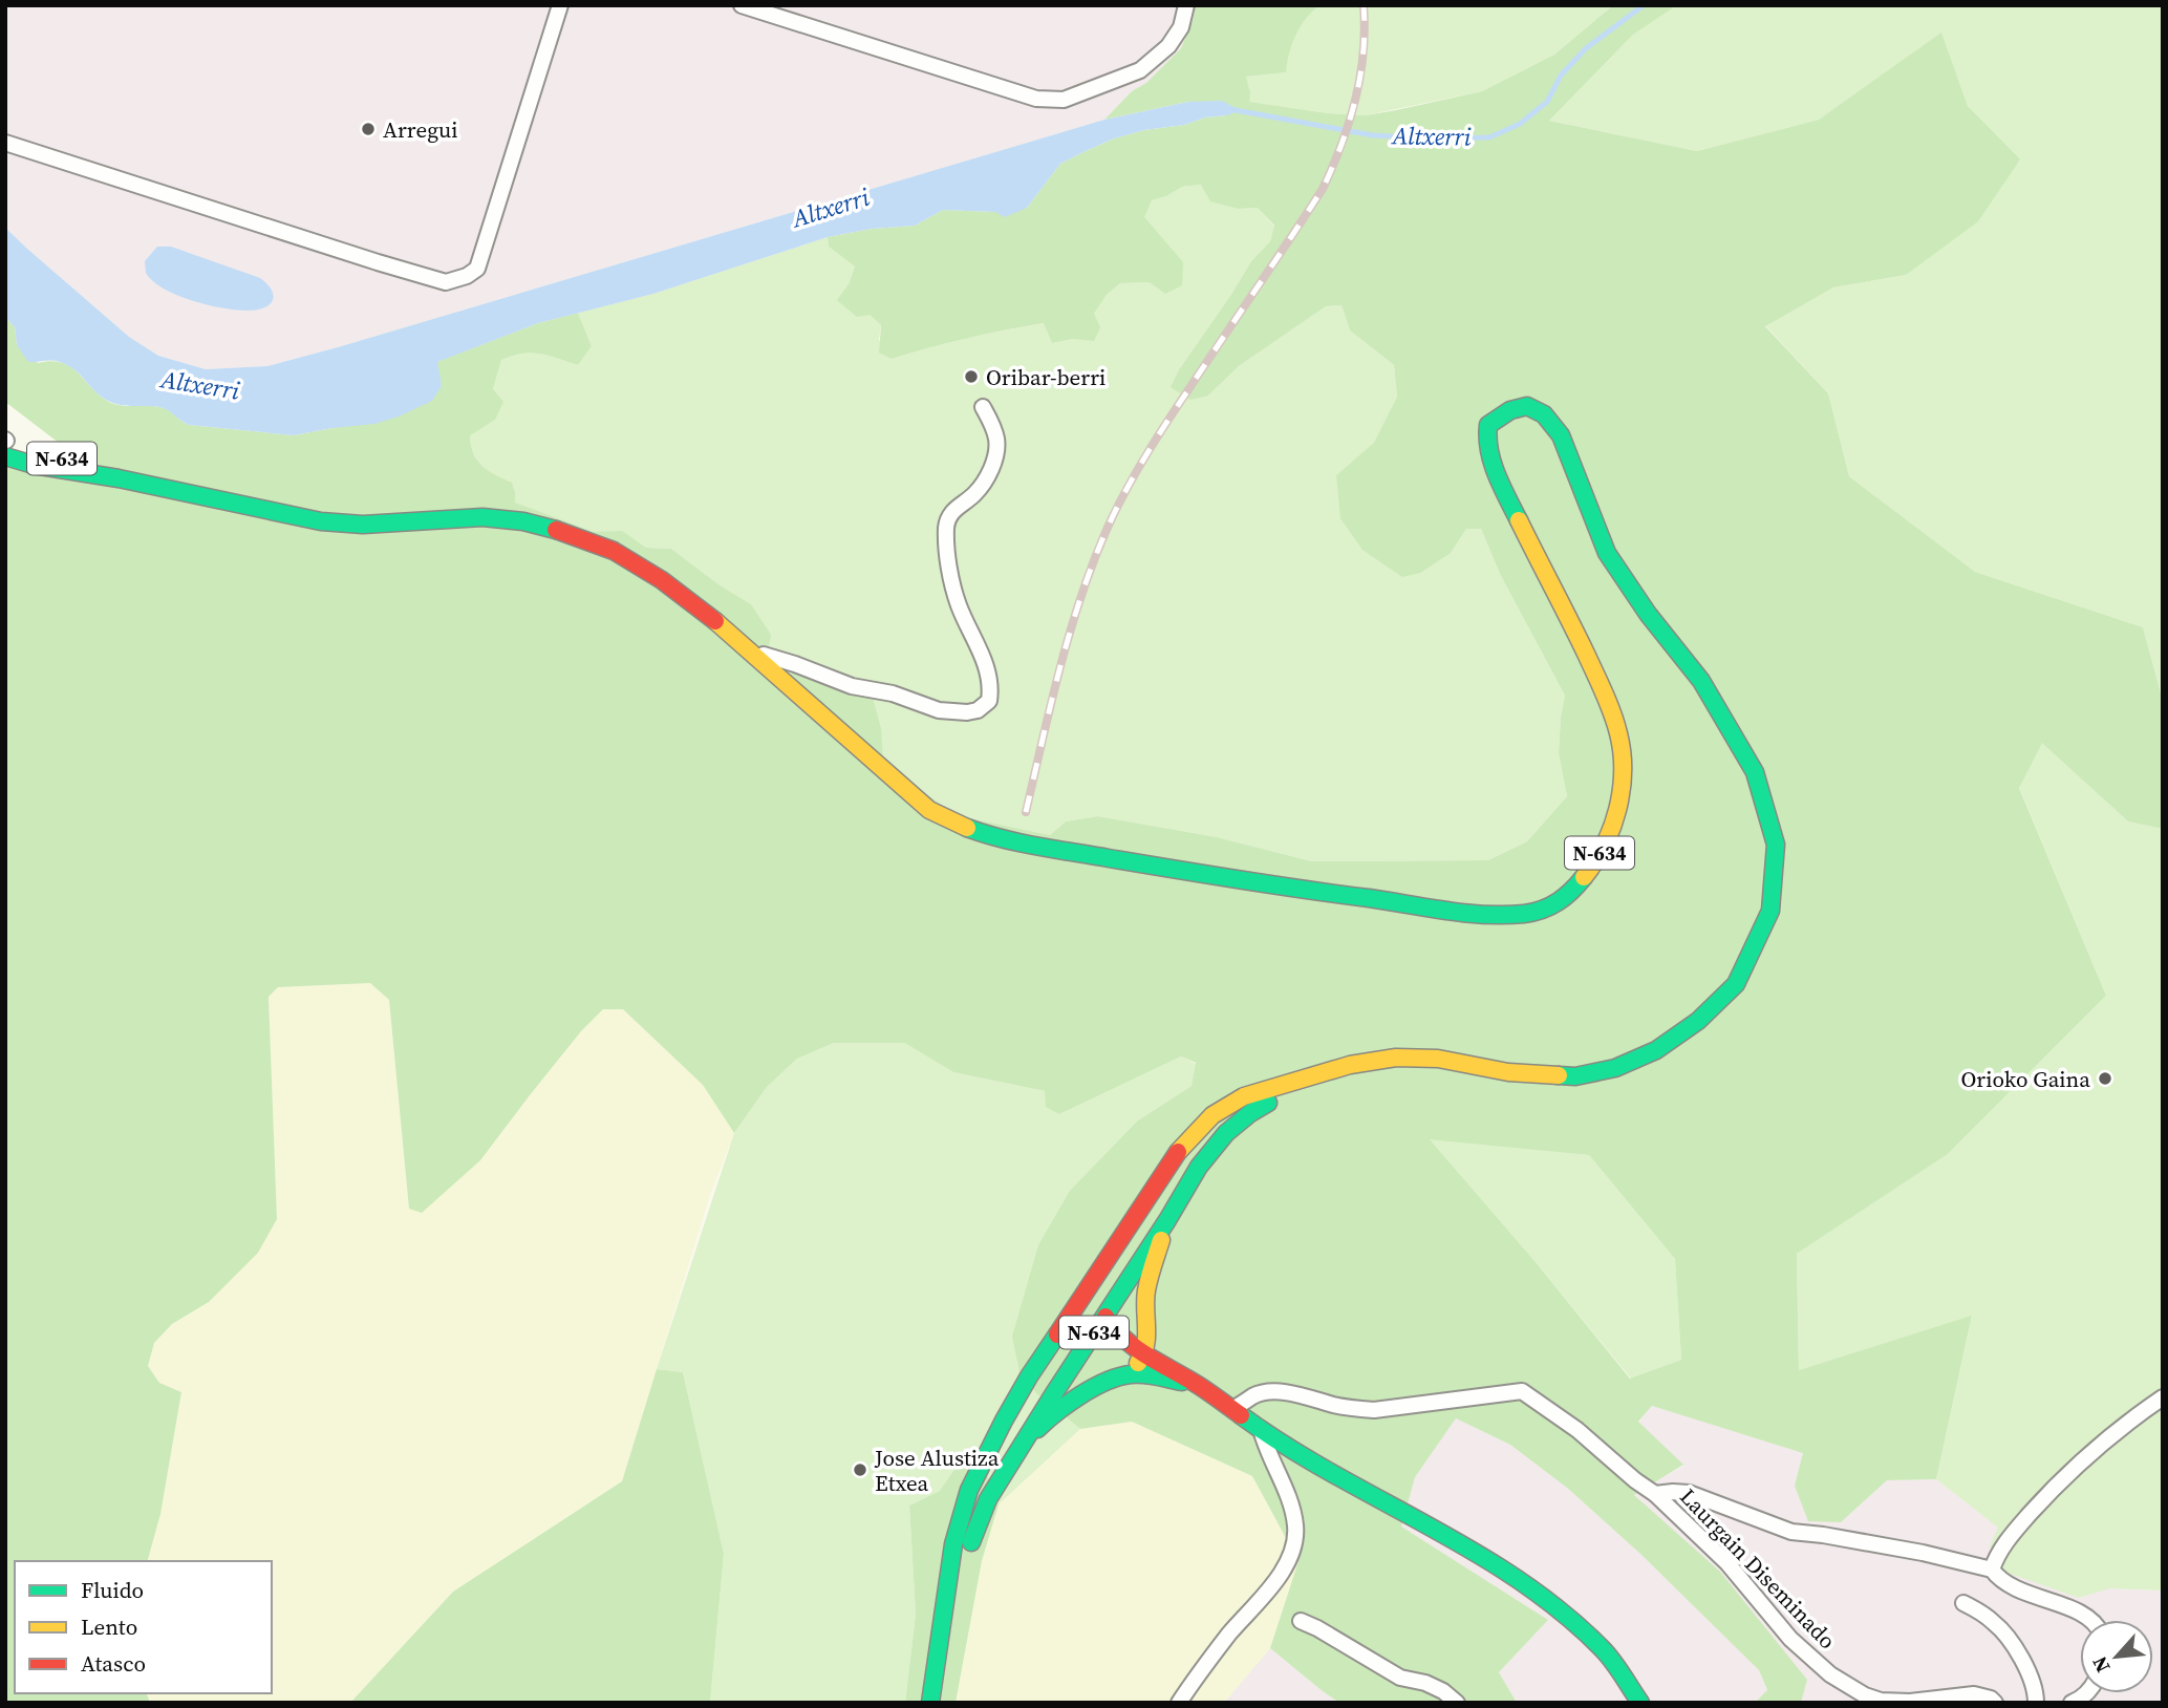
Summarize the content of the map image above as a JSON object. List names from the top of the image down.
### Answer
{
  "streets": {
    "main road": ["N-634"],
    "street": ["Laurgain Diseminado"]
  },
  "water": ["Altxerri"],
  "places": [
    "Arregui",
    "Oribar-berri",
    "Orioko Gaina",
    "Jose Alustiza Etxea"
  ],
  "legend": ["Fluido", "Lento", "Atasco"],
  "north": "bottom left"
}
